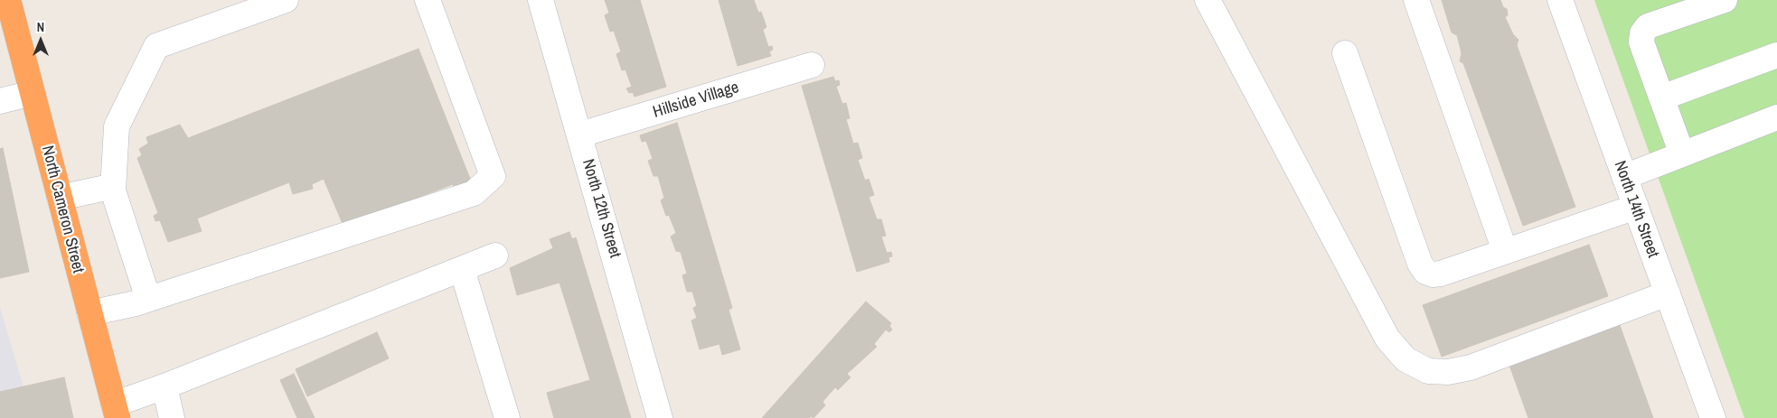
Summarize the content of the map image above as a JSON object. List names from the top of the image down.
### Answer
{
  "streets": {
    "highway": ["North Cameron Street"],
    "street": ["Hillside Village", "North 12th Street", "North 14th Street"]
  },
  "crossings": [
    ["Hillside Village", "North 12th Street"]
  ],
  "north": "top"
}
